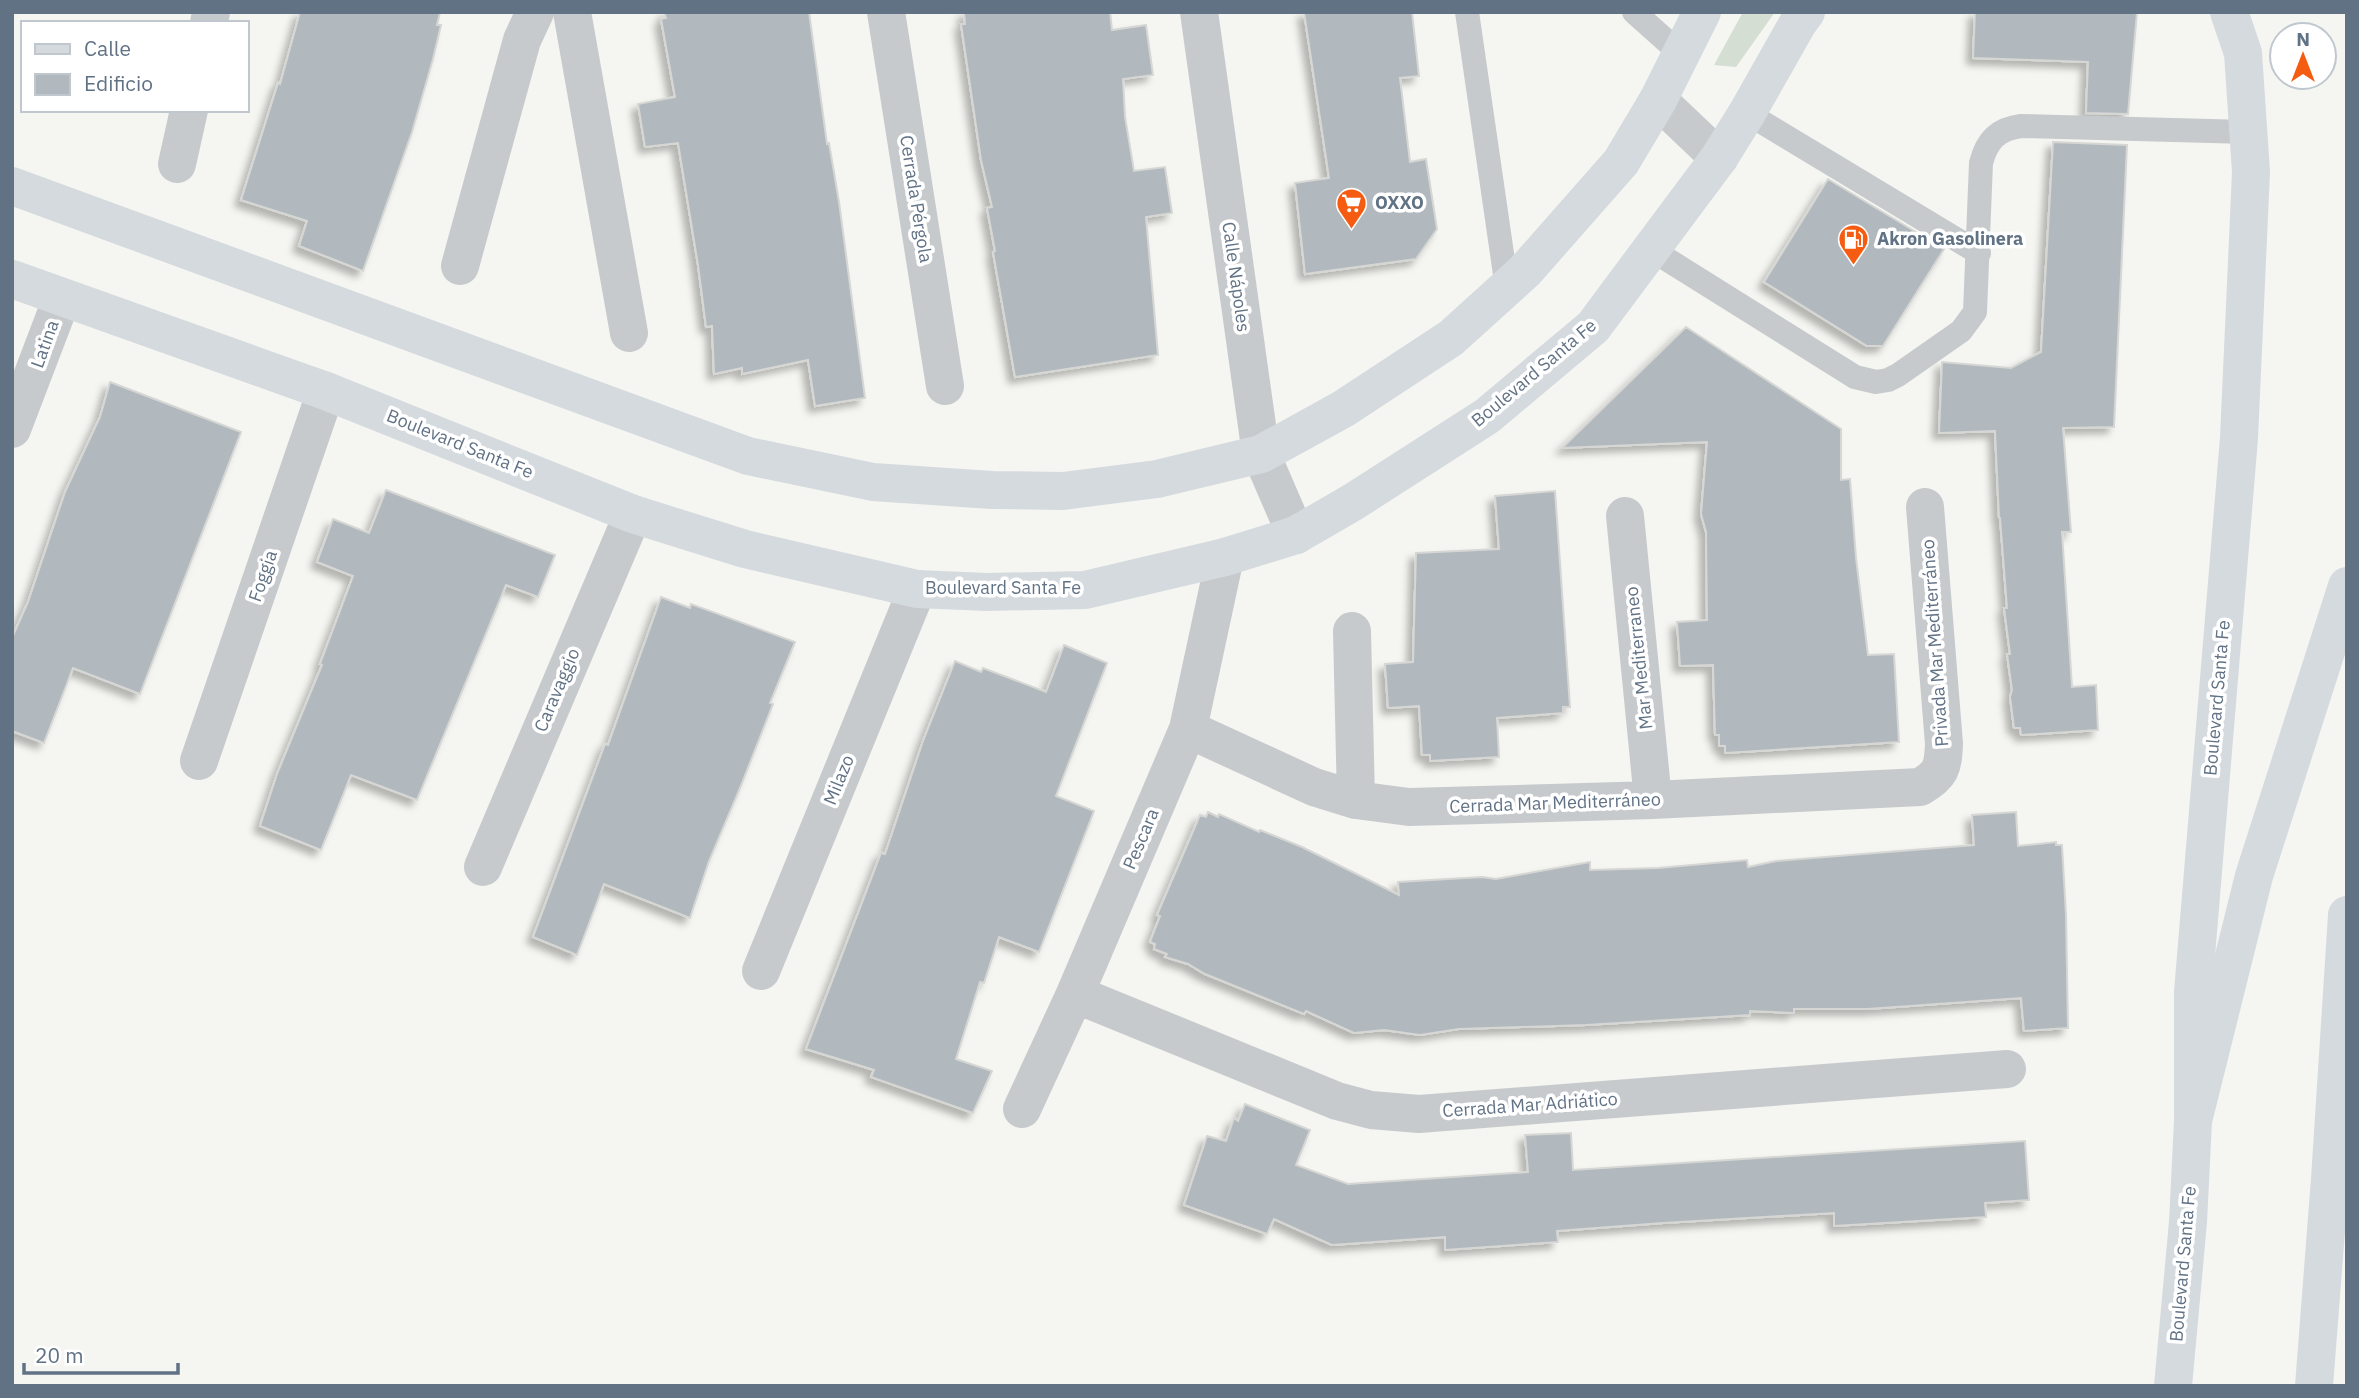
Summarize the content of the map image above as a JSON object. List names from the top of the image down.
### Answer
{
  "streets": {
    "main road": ["Boulevard Santa Fe"],
    "street": [
      "Cerrada Pérgola",
      "Calle Nápoles",
      "Latina",
      "Foggia",
      "Privada Mar Mediterráneo",
      "Mar Mediterraneo",
      "Caravaggio",
      "Milazo",
      "Cerrada Mar Mediterráneo",
      "Pescara",
      "Cerrada Mar Adriático"
    ]
  },
  "crossings": [
    ["Calle Nápoles", "Boulevard Santa Fe"],
    ["Latina", "Boulevard Santa Fe"],
    ["Boulevard Santa Fe", "Foggia"],
    ["Boulevard Santa Fe", "Caravaggio"],
    ["Boulevard Santa Fe", "Milazo"],
    ["Boulevard Santa Fe", "Pescara"],
    ["Privada Mar Mediterráneo", "Cerrada Mar Mediterráneo"],
    ["Mar Mediterraneo", "Cerrada Mar Mediterráneo"],
    ["Cerrada Mar Mediterráneo", "Pescara"],
    ["Pescara", "Cerrada Mar Adriático"]
  ],
  "places": {
    "supermarket": ["OXXO"],
    "fuel station": ["Akron Gasolinera"]
  },
  "legend": ["Calle", "Edificio"],
  "scale_bar": "20 m",
  "north": "top"
}
